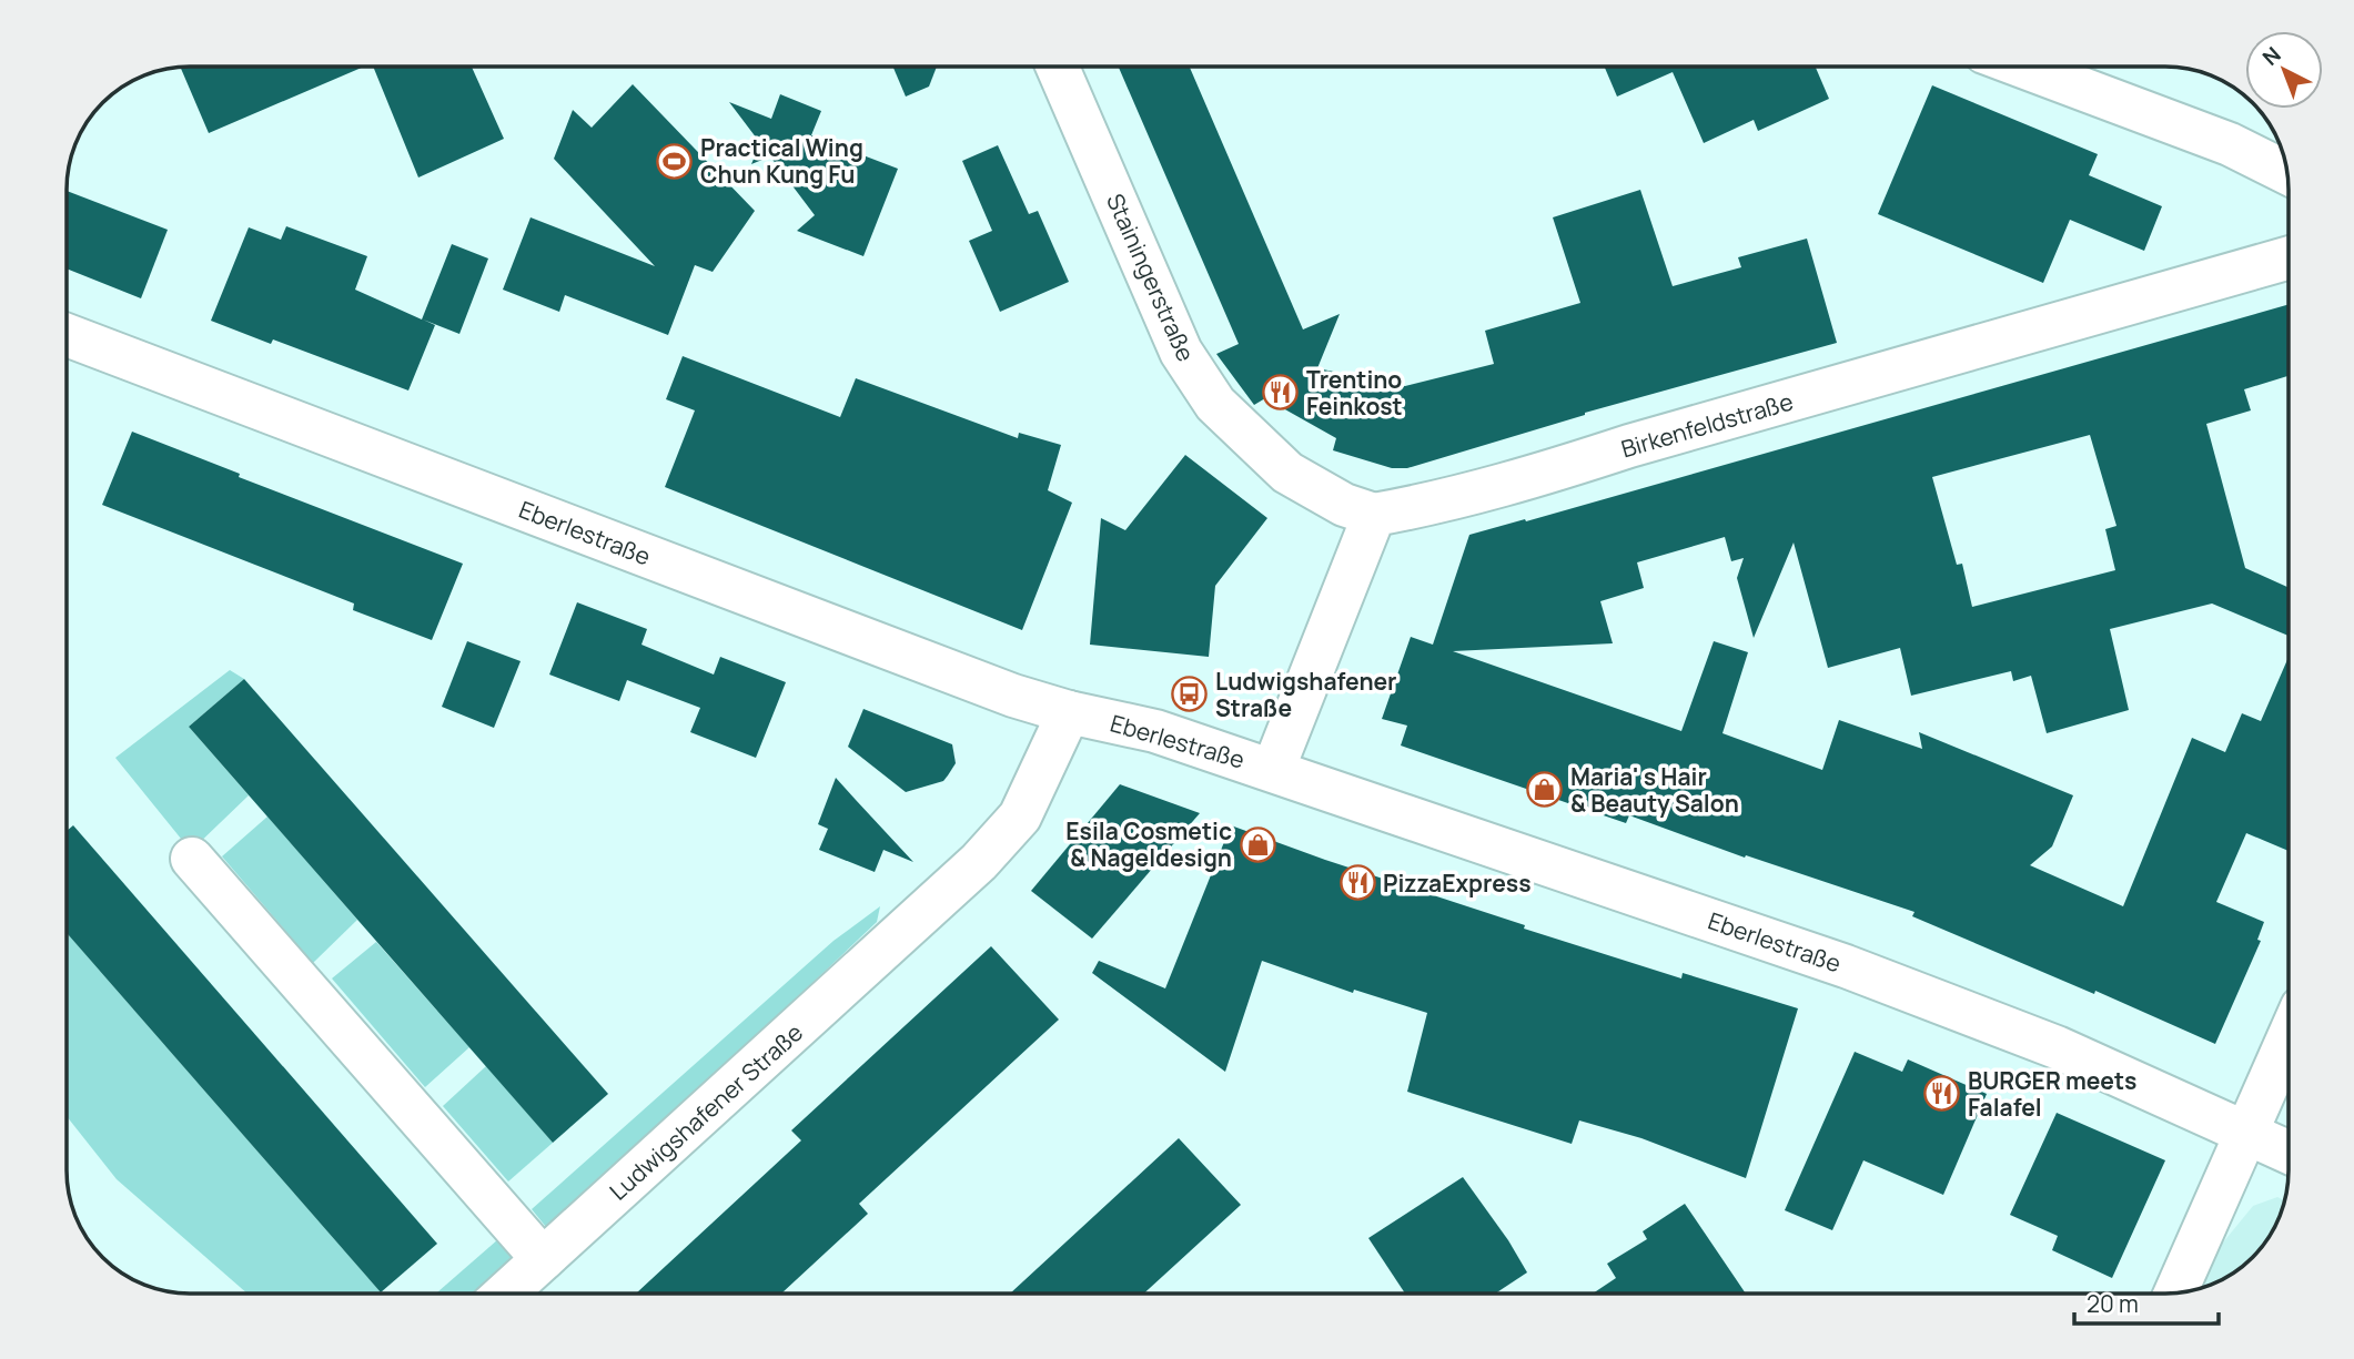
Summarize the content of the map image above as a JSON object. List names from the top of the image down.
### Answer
{
  "streets": {
    "street": [
      "Stainingerstraße",
      "Birkenfeldstraße",
      "Eberlestraße",
      "Ludwigshafener Straße"
    ]
  },
  "crossings": [
    ["Stainingerstraße", "Birkenfeldstraße"],
    ["Eberlestraße", "Ludwigshafener Straße"]
  ],
  "places": {
    "sports": ["Practical Wing Chun Kung Fu"],
    "restaurant": ["Trentino Feinkost", "PizzaExpress", "BURGER meets Falafel"],
    "bus stop": ["Ludwigshafener Straße"],
    "shop": ["Maria' s Hair & Beauty Salon", "Esila Cosmetic & Nageldesign"]
  },
  "scale_bar": "20 m",
  "north": "top left"
}
